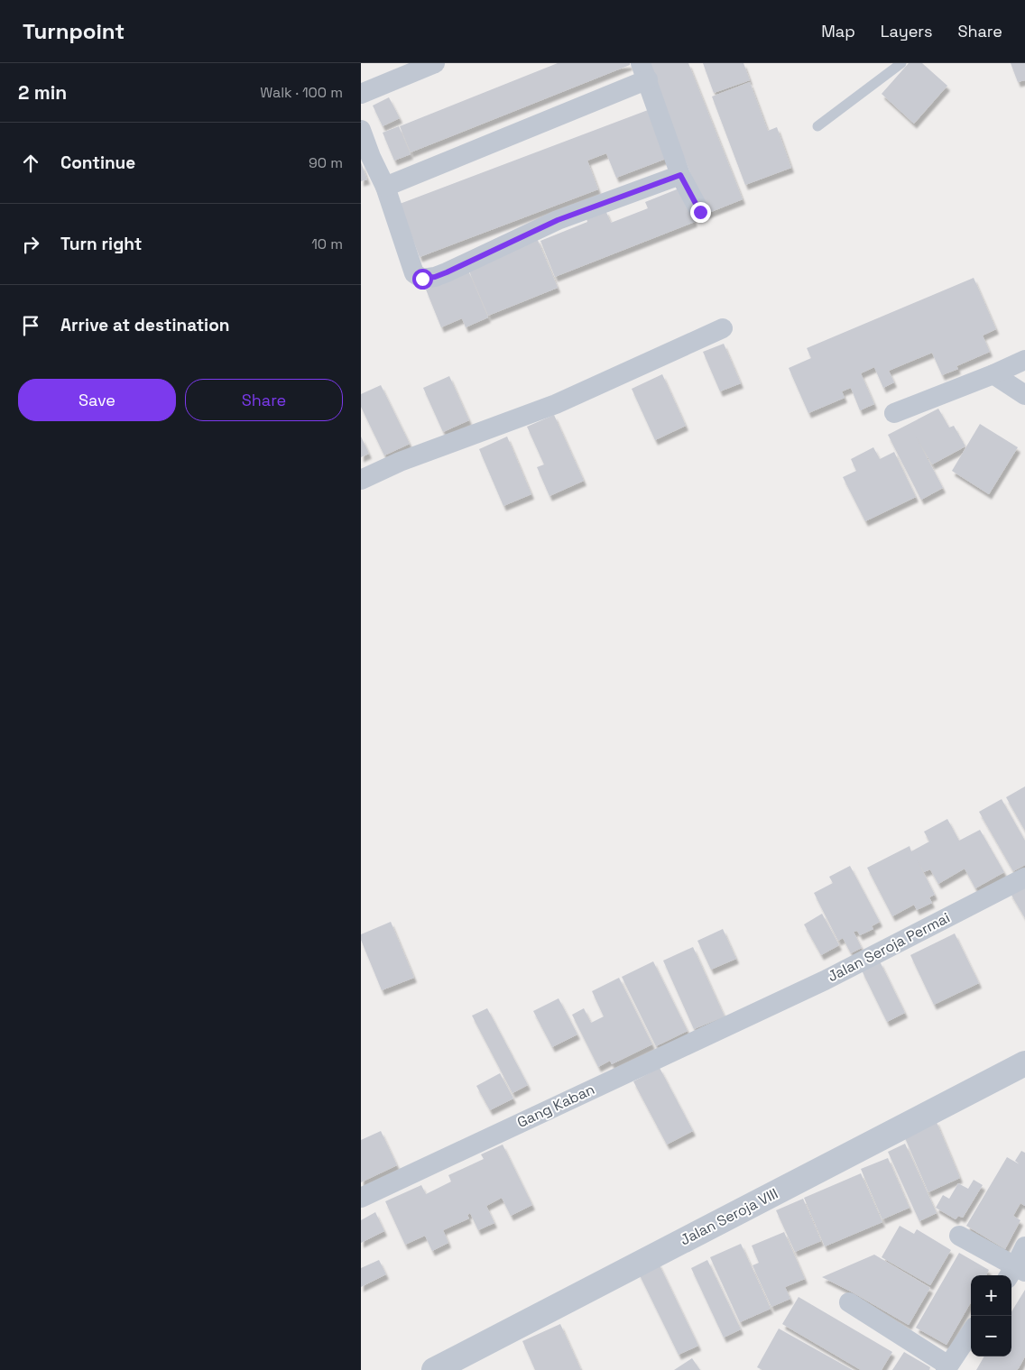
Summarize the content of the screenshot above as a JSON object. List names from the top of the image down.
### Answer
{
  "streets": {
    "street": ["Jalan Seroja Permai", "Gang Kaban", "Jalan Seroja VIII"]
  },
  "crossings": [
    ["Jalan Seroja Permai", "Gang Kaban"]
  ],
  "page": {
    "header": "Turnpoint",
    "nav": ["Map", "Layers", "Share"],
    "heading": ["2 min", "Walk · 100 m"],
    "list": [
      ["Continue", "90 m"],
      ["Turn right", "10 m"],
      "Arrive at destination"
    ],
    "buttons": ["Save", "Share"],
    "map_buttons": ["+", "−"]
  }
}
